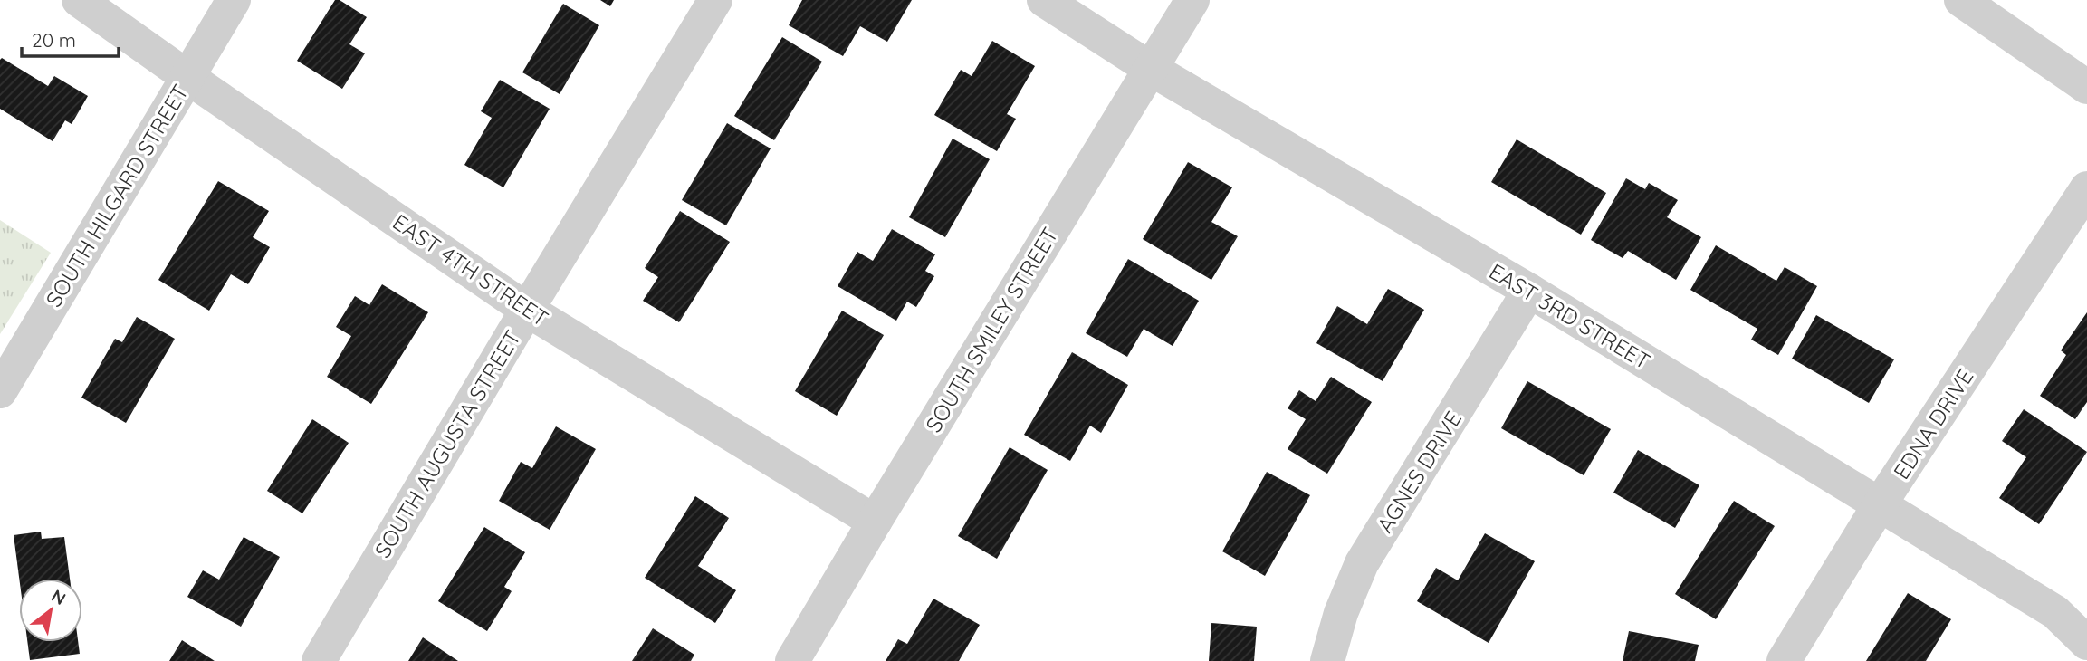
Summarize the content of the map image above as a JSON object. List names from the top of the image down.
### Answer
{
  "streets": {
    "street": [
      "SOUTH HILGARD STREET",
      "EAST 4TH STREET",
      "EAST 3RD STREET",
      "SOUTH SMILEY STREET",
      "EDNA DRIVE",
      "SOUTH AUGUSTA STREET",
      "AGNES DRIVE"
    ]
  },
  "crossings": [
    ["SOUTH HILGARD STREET", "EAST 4TH STREET"],
    ["EAST 4TH STREET", "SOUTH SMILEY STREET"],
    ["EAST 4TH STREET", "SOUTH AUGUSTA STREET"],
    ["EAST 3RD STREET", "SOUTH SMILEY STREET"],
    ["EAST 3RD STREET", "EDNA DRIVE"],
    ["EAST 3RD STREET", "AGNES DRIVE"]
  ],
  "scale_bar": "20 m",
  "north": "top right"
}
